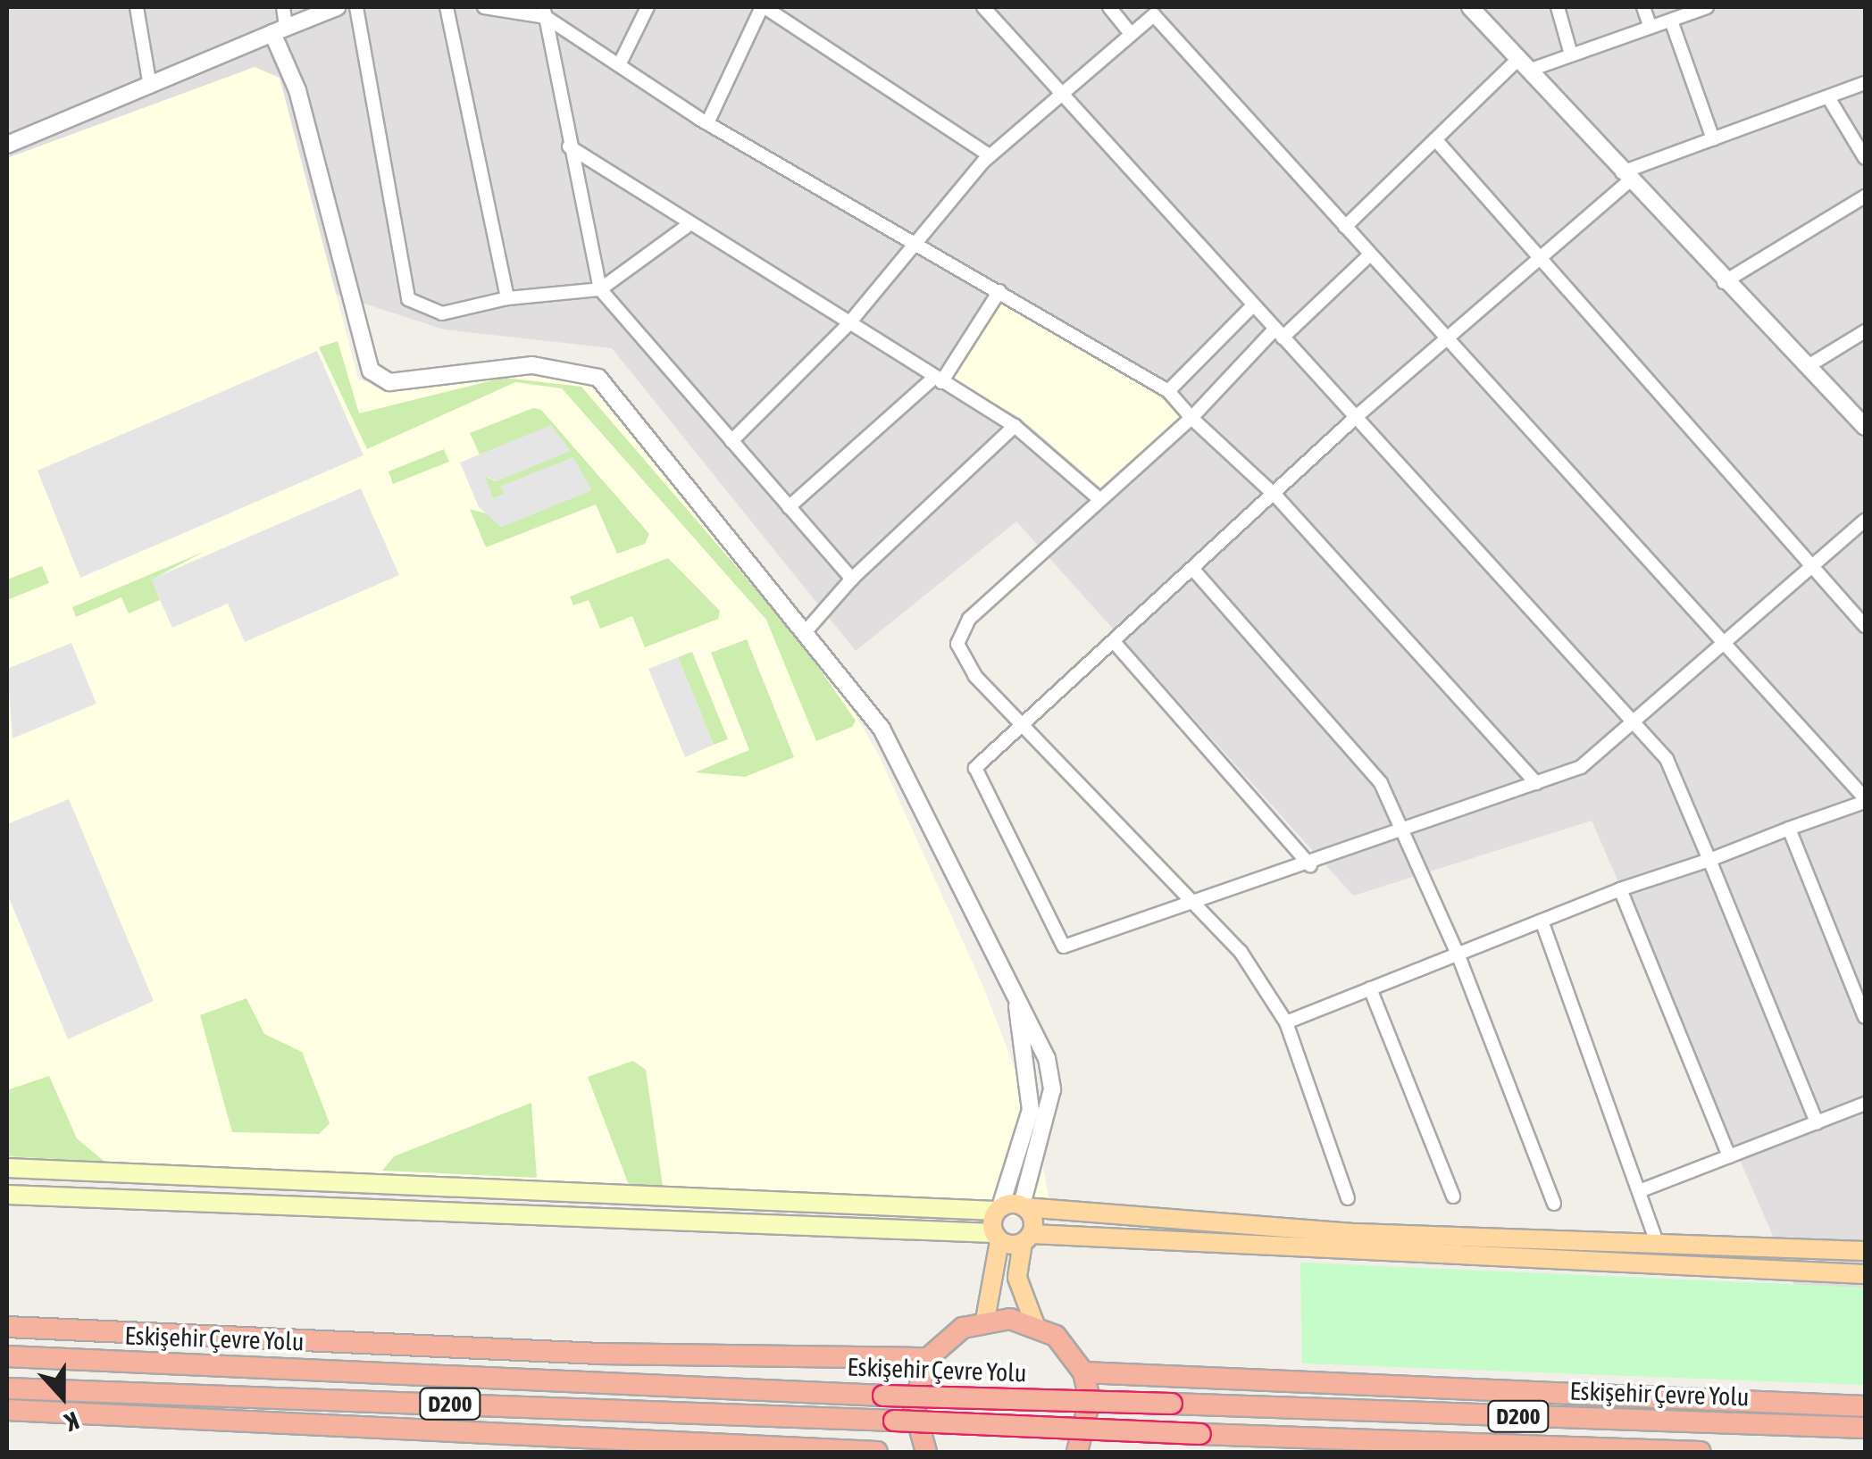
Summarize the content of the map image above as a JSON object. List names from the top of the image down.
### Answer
{
  "streets": {
    "highway": ["Eskişehir Çevre Yolu", "D200"]
  },
  "north": "bottom"
}
